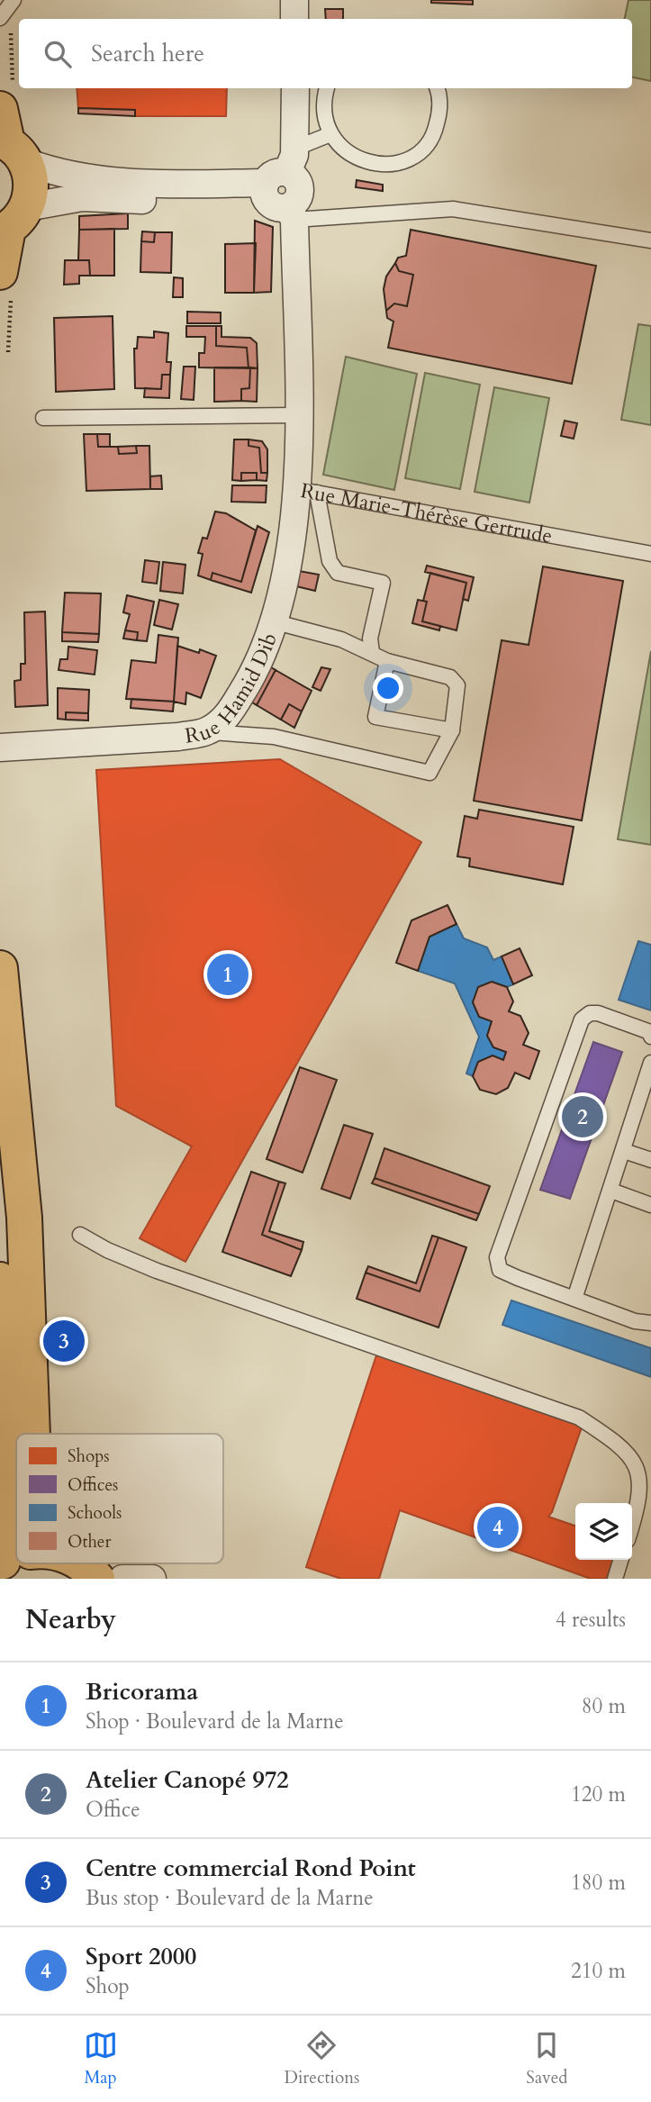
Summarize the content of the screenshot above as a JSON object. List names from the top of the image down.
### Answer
{
  "streets": {
    "street": ["Rue Marie-Thérèse Gertrude", "Rue Hamid Dib"]
  },
  "crossings": [
    ["Rue Marie-Thérèse Gertrude", "Rue Hamid Dib"]
  ],
  "legend": [
    "Shops",
    "Offices",
    "Schools",
    "Other"
  ],
  "page": {
    "search": "Search here",
    "pins": [
      "1",
      "2",
      "3",
      "4"
    ],
    "heading": ["Nearby", "4 results"],
    "list": [
      {
        "mark": "1",
        "name": "Bricorama",
        "note": "Shop · Boulevard de la Marne",
        "value": "80 m"
      },
      {
        "mark": "2",
        "name": "Atelier Canopé 972",
        "note": "Office",
        "value": "120 m"
      },
      {
        "mark": "3",
        "name": "Centre commercial Rond Point",
        "note": "Bus stop · Boulevard de la Marne",
        "value": "180 m"
      },
      {
        "mark": "4",
        "name": "Sport 2000",
        "note": "Shop",
        "value": "210 m"
      }
    ],
    "nav": ["Map", "Directions", "Saved"]
  }
}
